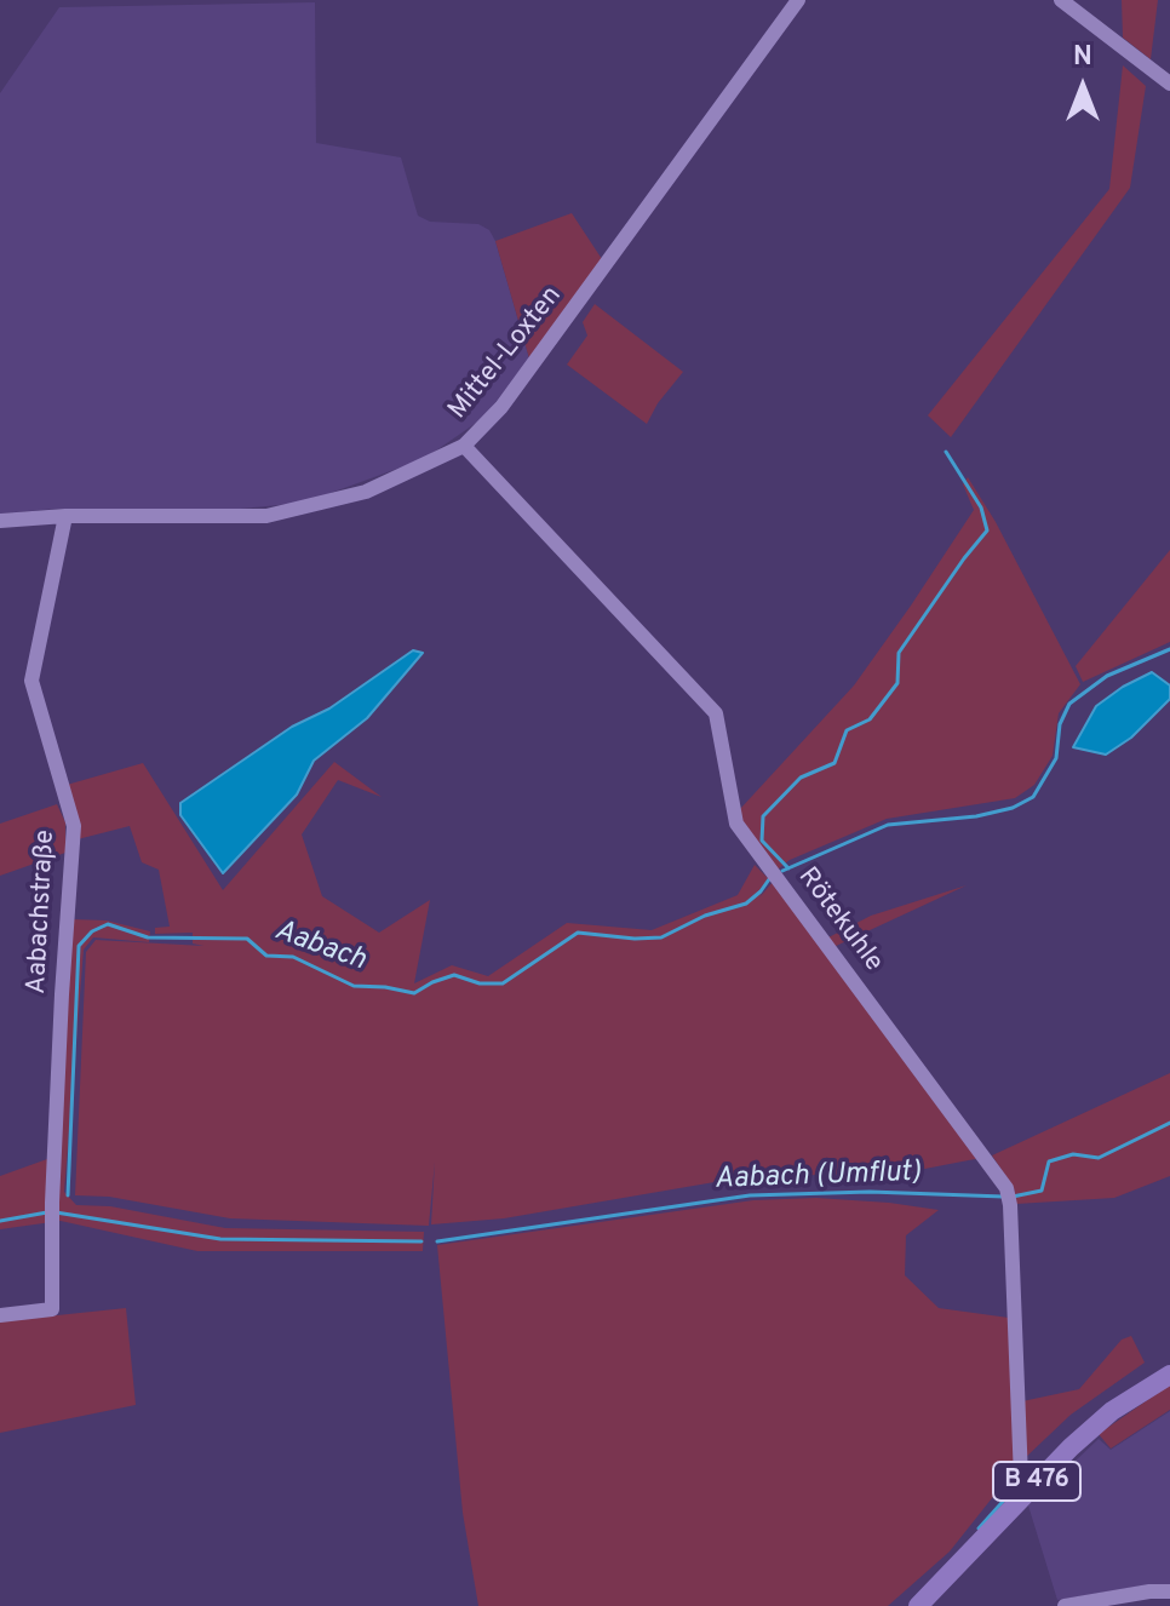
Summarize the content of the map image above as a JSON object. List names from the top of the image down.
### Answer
{
  "streets": {
    "main road": ["B 476"],
    "street": ["Mittel-Loxten", "Aabachstraße", "Rötekuhle"]
  },
  "crossings": [
    ["Mittel-Loxten", "Aabachstraße"],
    ["Mittel-Loxten", "Rötekuhle"],
    ["Rötekuhle", "B 476"]
  ],
  "water": ["Aabach", "Aabach (Umflut)"],
  "north": "top"
}
